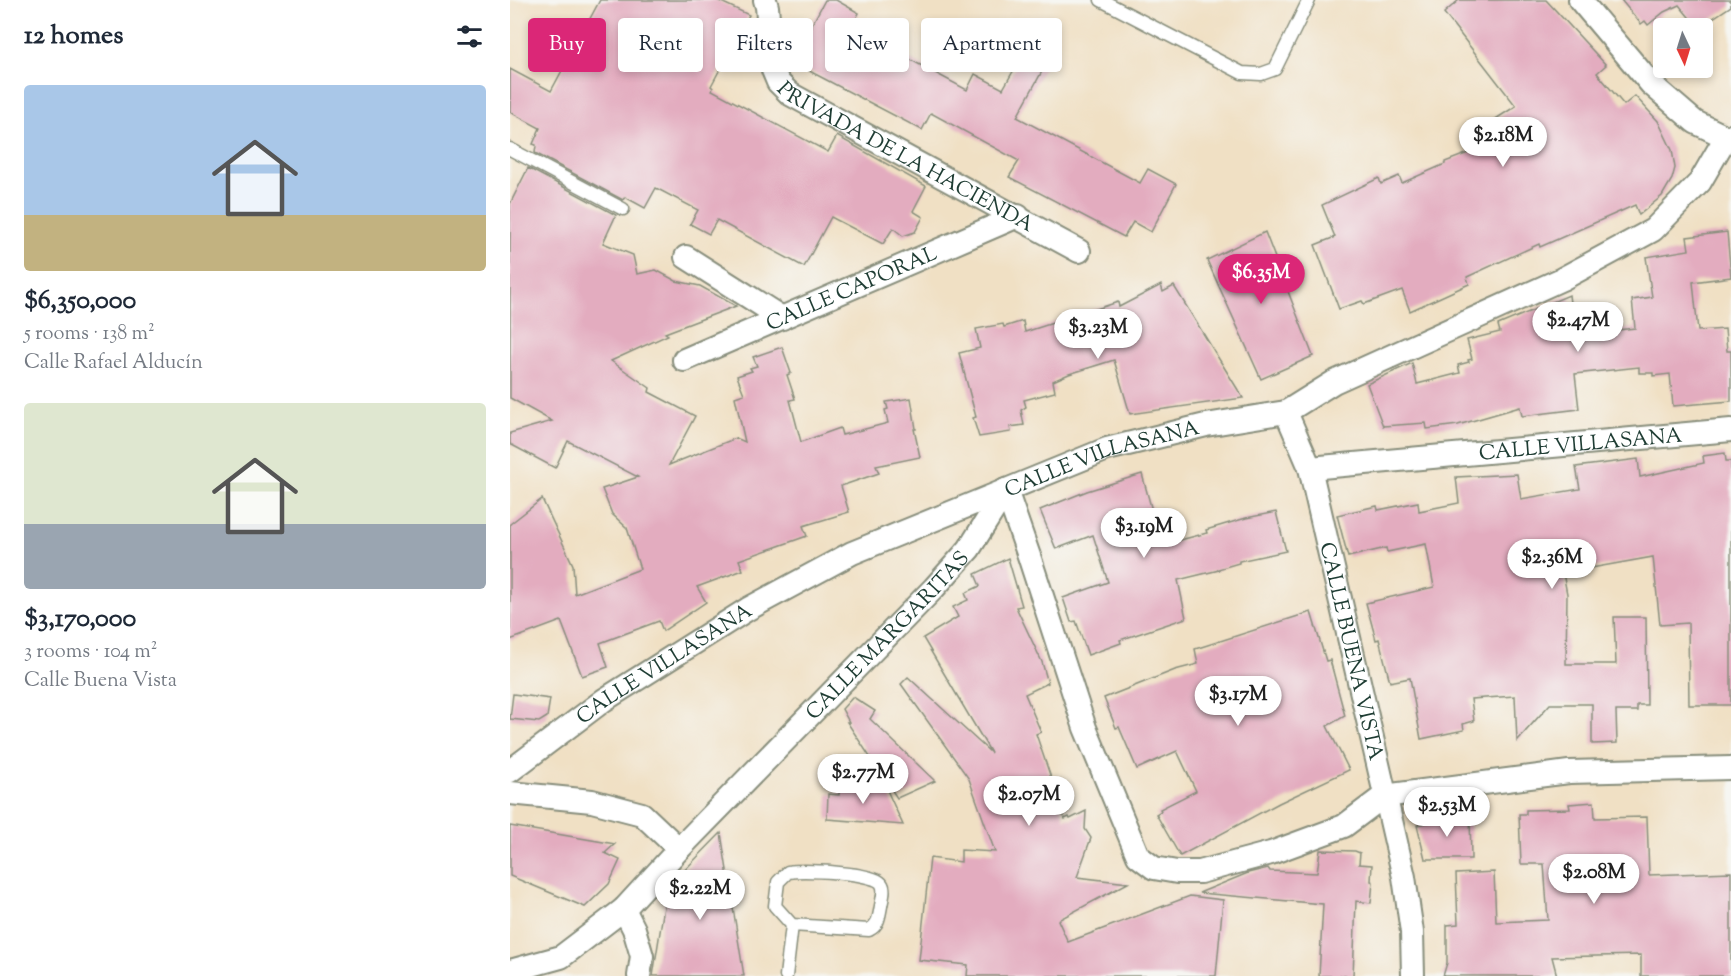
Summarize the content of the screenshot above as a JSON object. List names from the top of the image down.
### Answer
{
  "streets": {
    "street": [
      "PRIVADA DE LA HACIENDA",
      "CALLE CAPORAL",
      "CALLE VILLASANA",
      "CALLE MARGARITAS",
      "CALLE BUENA VISTA"
    ]
  },
  "crossings": [
    ["PRIVADA DE LA HACIENDA", "CALLE CAPORAL"],
    ["CALLE VILLASANA", "CALLE MARGARITAS"],
    ["CALLE VILLASANA", "CALLE BUENA VISTA"]
  ],
  "north": "bottom",
  "page": {
    "heading": "12 homes",
    "chip": [
      "Buy",
      "Rent",
      "Filters",
      "New",
      "Apartment"
    ],
    "list": [
      {
        "name": "$6,350,000",
        "note": "5 rooms · 138 m² · Calle Rafael Alducín"
      },
      {
        "name": "$3,170,000",
        "note": "3 rooms · 104 m² · Calle Buena Vista"
      }
    ],
    "price": [
      "$2.18M",
      "$6.35M",
      "$2.47M",
      "$3.23M",
      "$3.19M",
      "$2.36M",
      "$3.17M",
      "$2.77M",
      "$2.07M",
      "$2.53M",
      "$2.08M",
      "$2.22M"
    ]
  }
}
